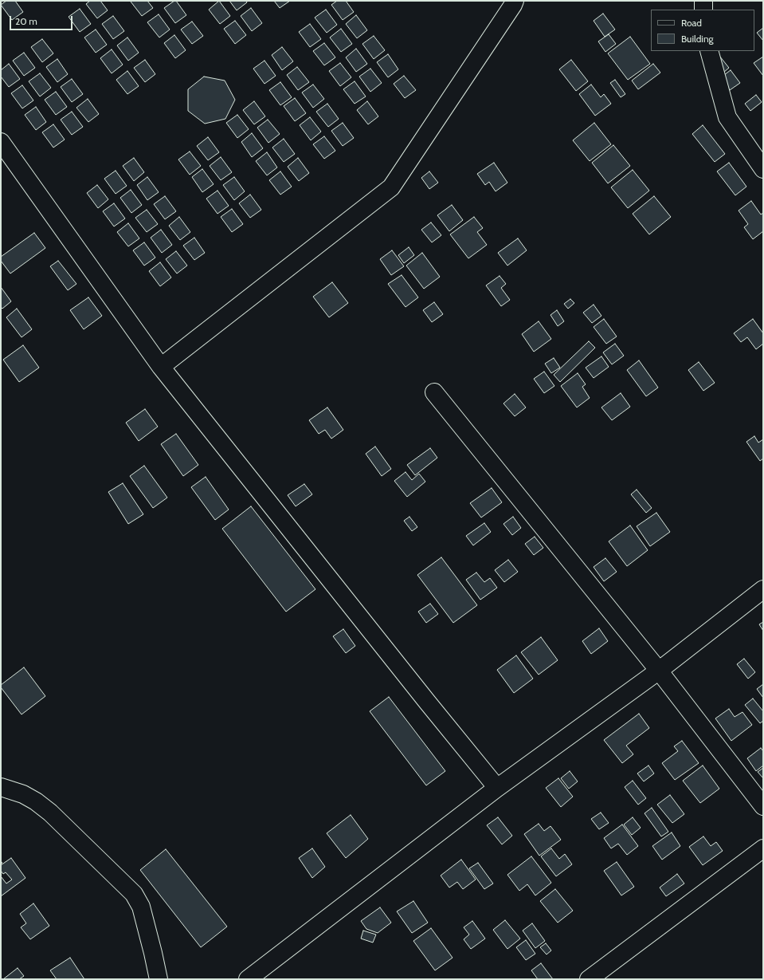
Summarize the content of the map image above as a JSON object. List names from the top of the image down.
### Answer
{
  "legend": ["Road", "Building"],
  "scale_bar": "20 m"
}
